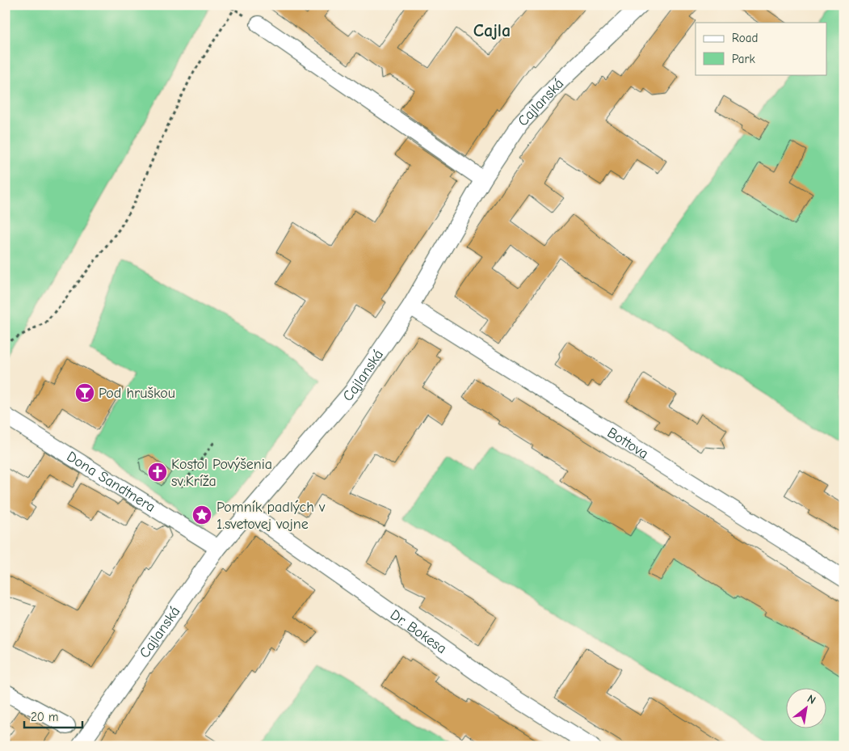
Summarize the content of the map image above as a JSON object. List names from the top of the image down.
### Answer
{
  "streets": {
    "street": [
      "Cajlanská",
      "Bottova",
      "Dona Sandtnera",
      "Dr. Bokesa"
    ]
  },
  "crossings": [
    ["Cajlanská", "Bottova"],
    ["Cajlanská", "Dona Sandtnera"],
    ["Cajlanská", "Dr. Bokesa"]
  ],
  "districts": ["Cajla"],
  "places": {
    "bar": ["Pod hruškou"],
    "church": ["Kostol Povýšenia sv.Kríža"],
    "place": ["Pomník padlých v 1.svetovej vojne"]
  },
  "legend": ["Road", "Park"],
  "scale_bar": "20 m",
  "north": "top right"
}
